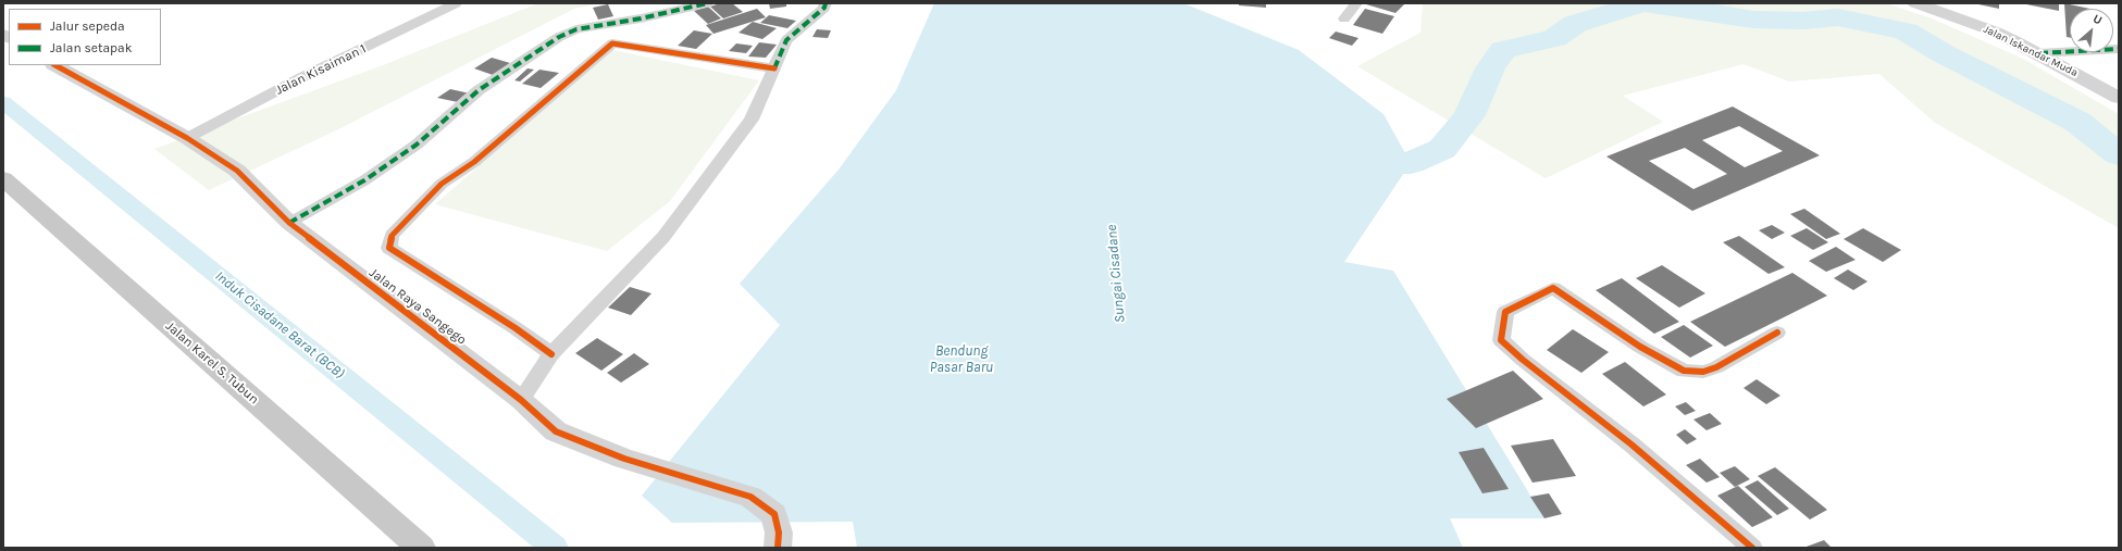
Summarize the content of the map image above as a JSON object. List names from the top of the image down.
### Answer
{
  "streets": {
    "main road": ["Jalan Karel S. Tubun"],
    "street": ["Jalan Iskandar Muda", "Jalan Kisaiman 1", "Jalan Raya Sangego"]
  },
  "crossings": [
    ["Jalan Kisaiman 1", "Jalan Raya Sangego"]
  ],
  "water": ["Sungai Cisadane", "Induk Cisadane Barat (BCB)", "Bendung Pasar Baru"],
  "legend": ["Jalur sepeda", "Jalan setapak"],
  "north": "top right"
}
